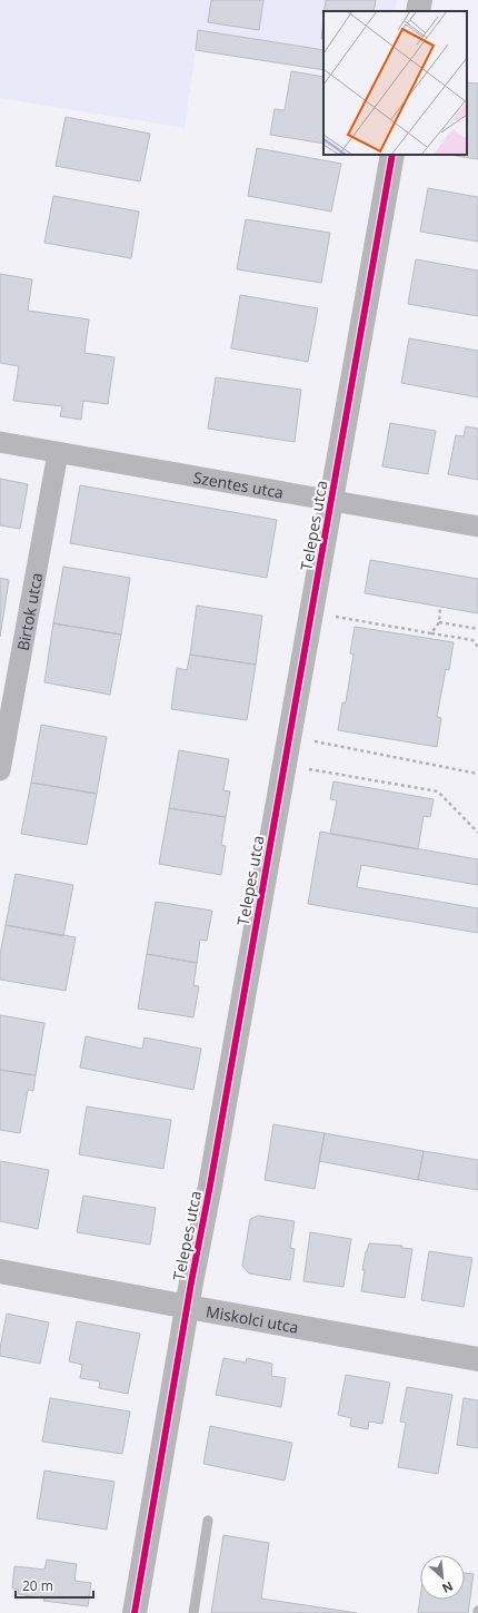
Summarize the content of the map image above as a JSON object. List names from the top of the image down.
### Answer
{
  "streets": {
    "street": [
      "Szentes utca",
      "Telepes utca",
      "Birtok utca",
      "Miskolci utca"
    ]
  },
  "crossings": [
    ["Szentes utca", "Telepes utca"],
    ["Szentes utca", "Birtok utca"],
    ["Telepes utca", "Miskolci utca"]
  ],
  "scale_bar": "20 m",
  "north": "bottom right"
}
